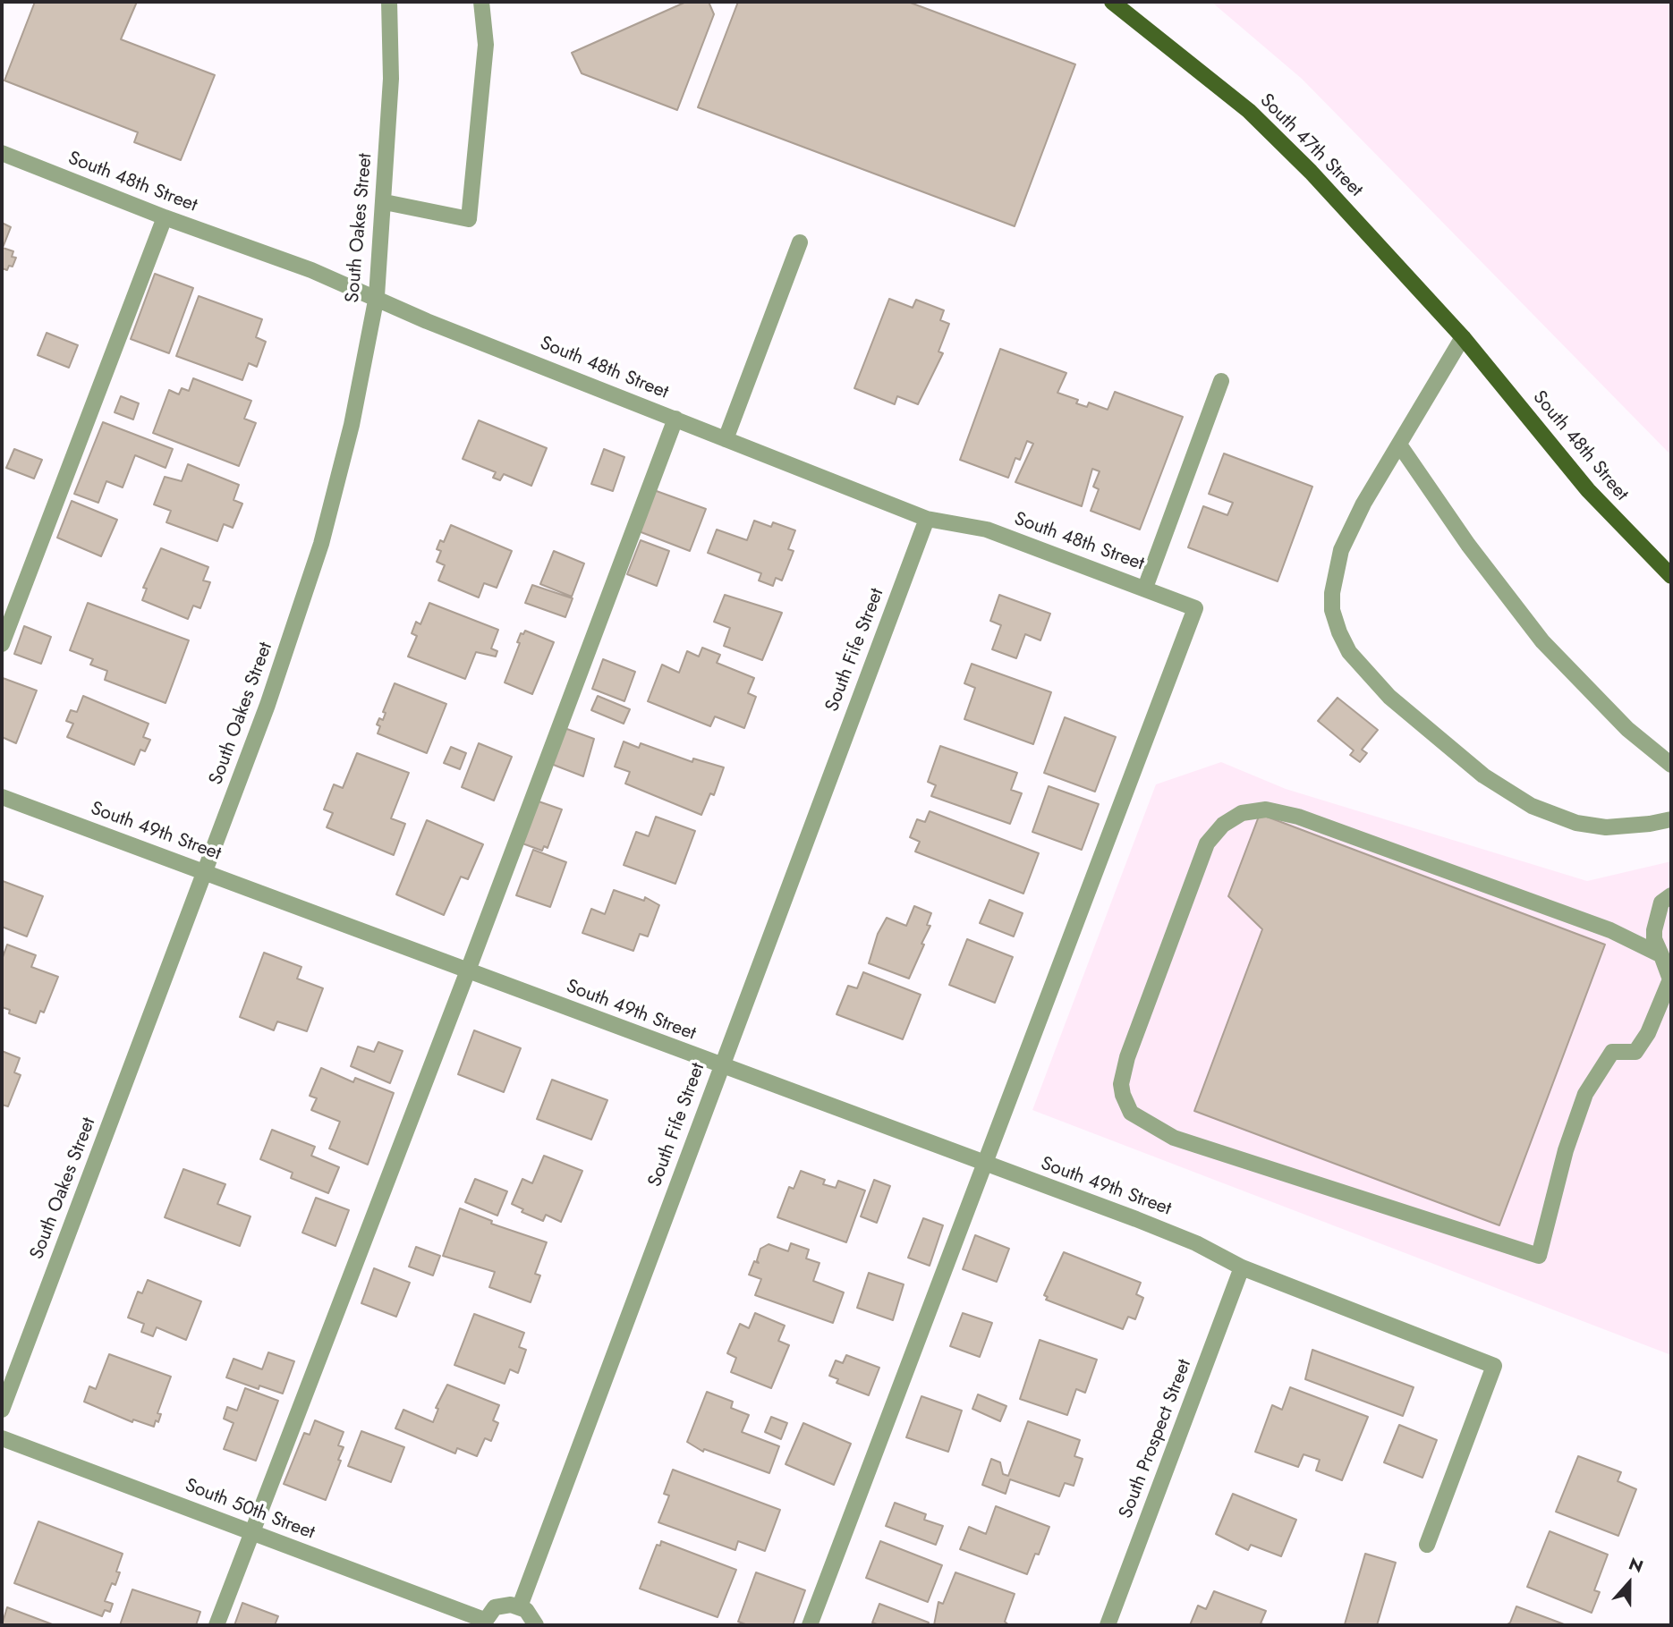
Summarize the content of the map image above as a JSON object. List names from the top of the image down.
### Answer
{
  "streets": {
    "main road": ["South 47th Street", "South 48th Street"],
    "street": [
      "South Oakes Street",
      "South Fife Street",
      "South 49th Street",
      "South Prospect Street",
      "South 50th Street"
    ]
  },
  "crossings": [
    ["South 47th Street", "South 48th Street"],
    ["South 48th Street", "South Oakes Street"],
    ["South 48th Street", "South Fife Street"],
    ["South 48th Street", "South 49th Street"],
    ["South Oakes Street", "South 49th Street"],
    ["South Fife Street", "South 49th Street"],
    ["South 49th Street", "South Prospect Street"]
  ],
  "north": "top"
}
